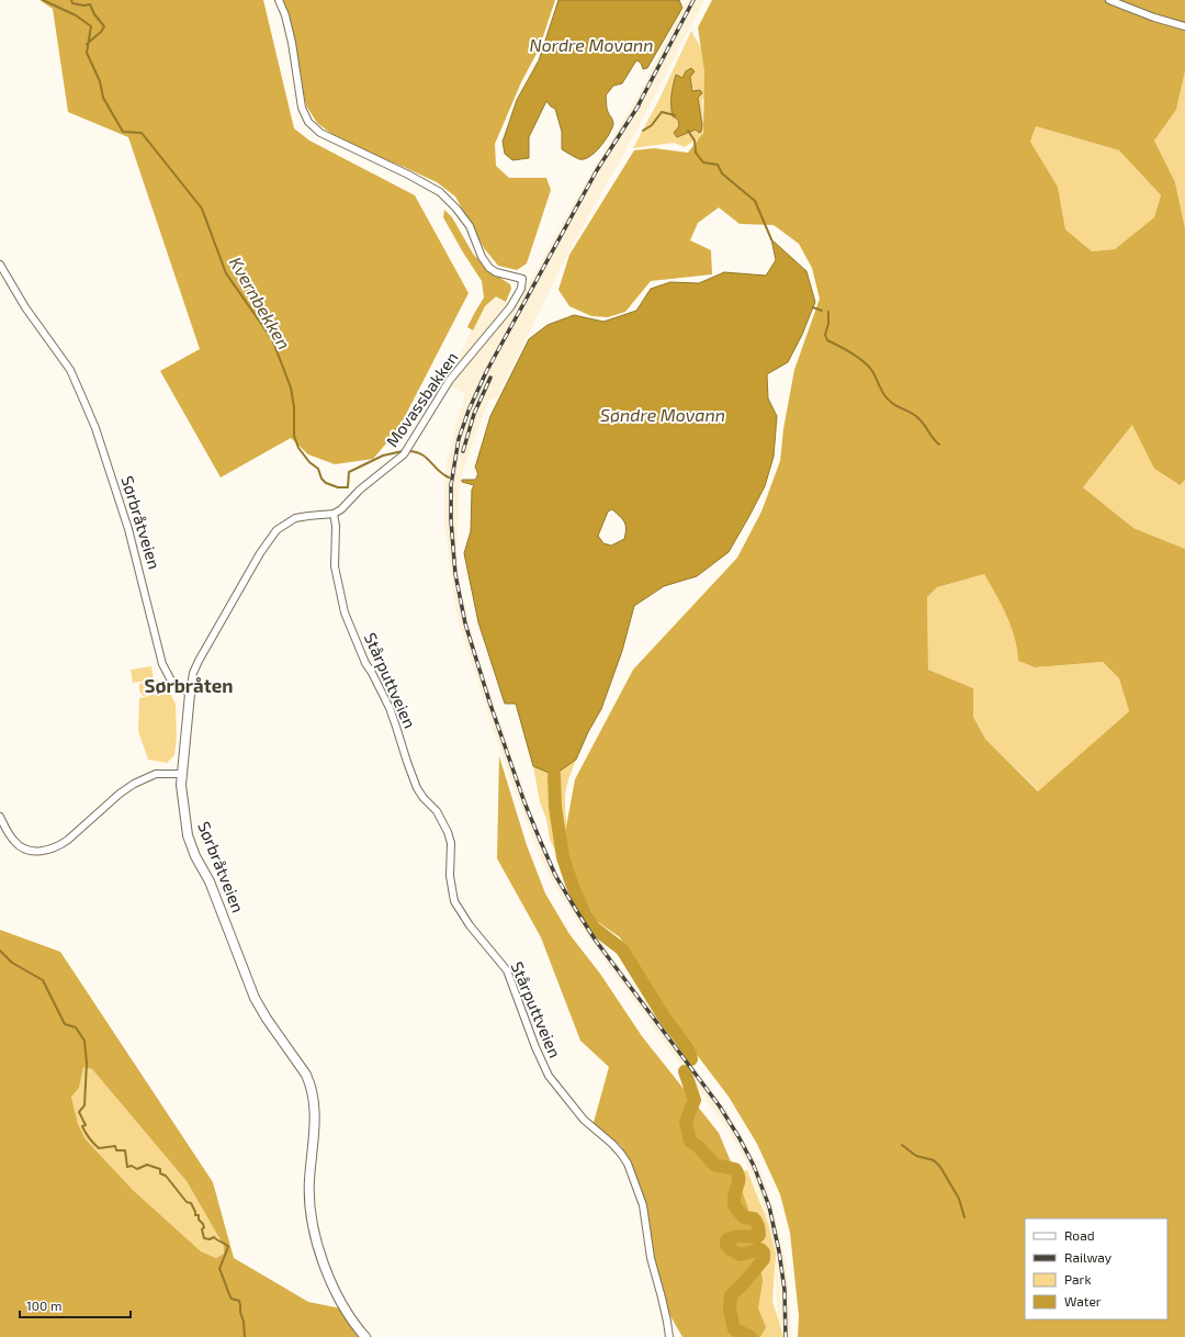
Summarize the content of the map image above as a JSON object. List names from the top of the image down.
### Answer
{
  "streets": {
    "street": ["Movassbakken", "Sørbråtveien", "Stårputtveien"]
  },
  "crossings": [
    ["Movassbakken", "Stårputtveien"]
  ],
  "districts": ["Sørbråten"],
  "water": ["Nordre Movann", "Kvernbekken", "Søndre Movann"],
  "legend": [
    "Road",
    "Railway",
    "Park",
    "Water"
  ],
  "scale_bar": "100 m"
}
